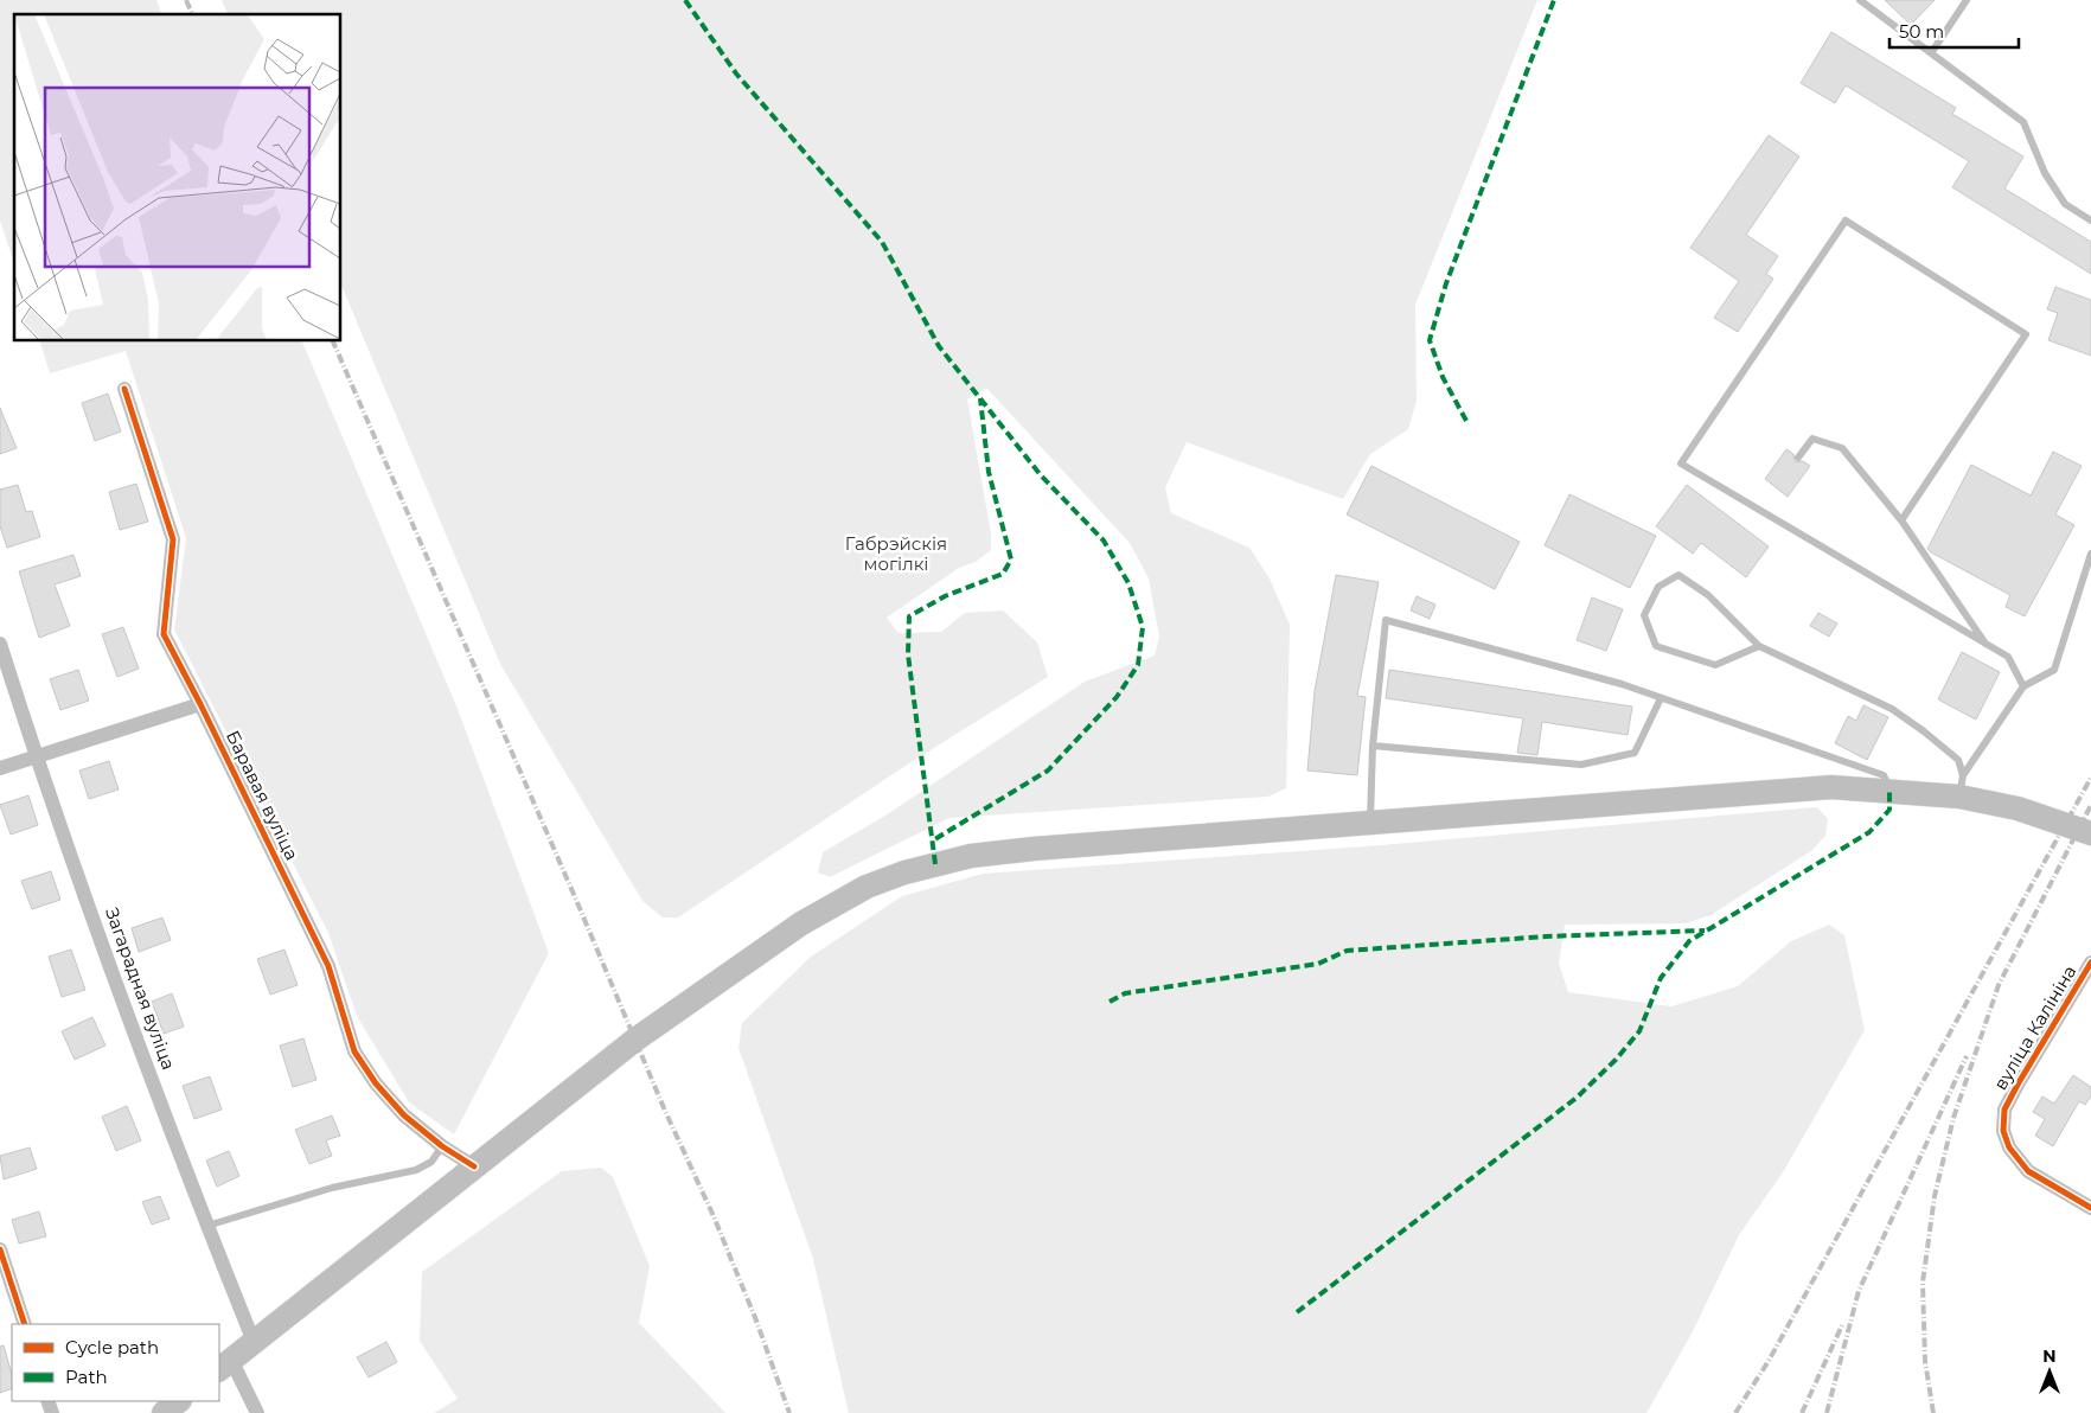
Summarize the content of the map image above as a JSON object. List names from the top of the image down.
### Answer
{
  "streets": {
    "street": ["Баравая вуліца", "Загарадная вуліца", "вуліца Калініна"]
  },
  "parks": ["Габрэйскія могілкі"],
  "legend": ["Cycle path", "Path"],
  "scale_bar": "50 m",
  "north": "top"
}
